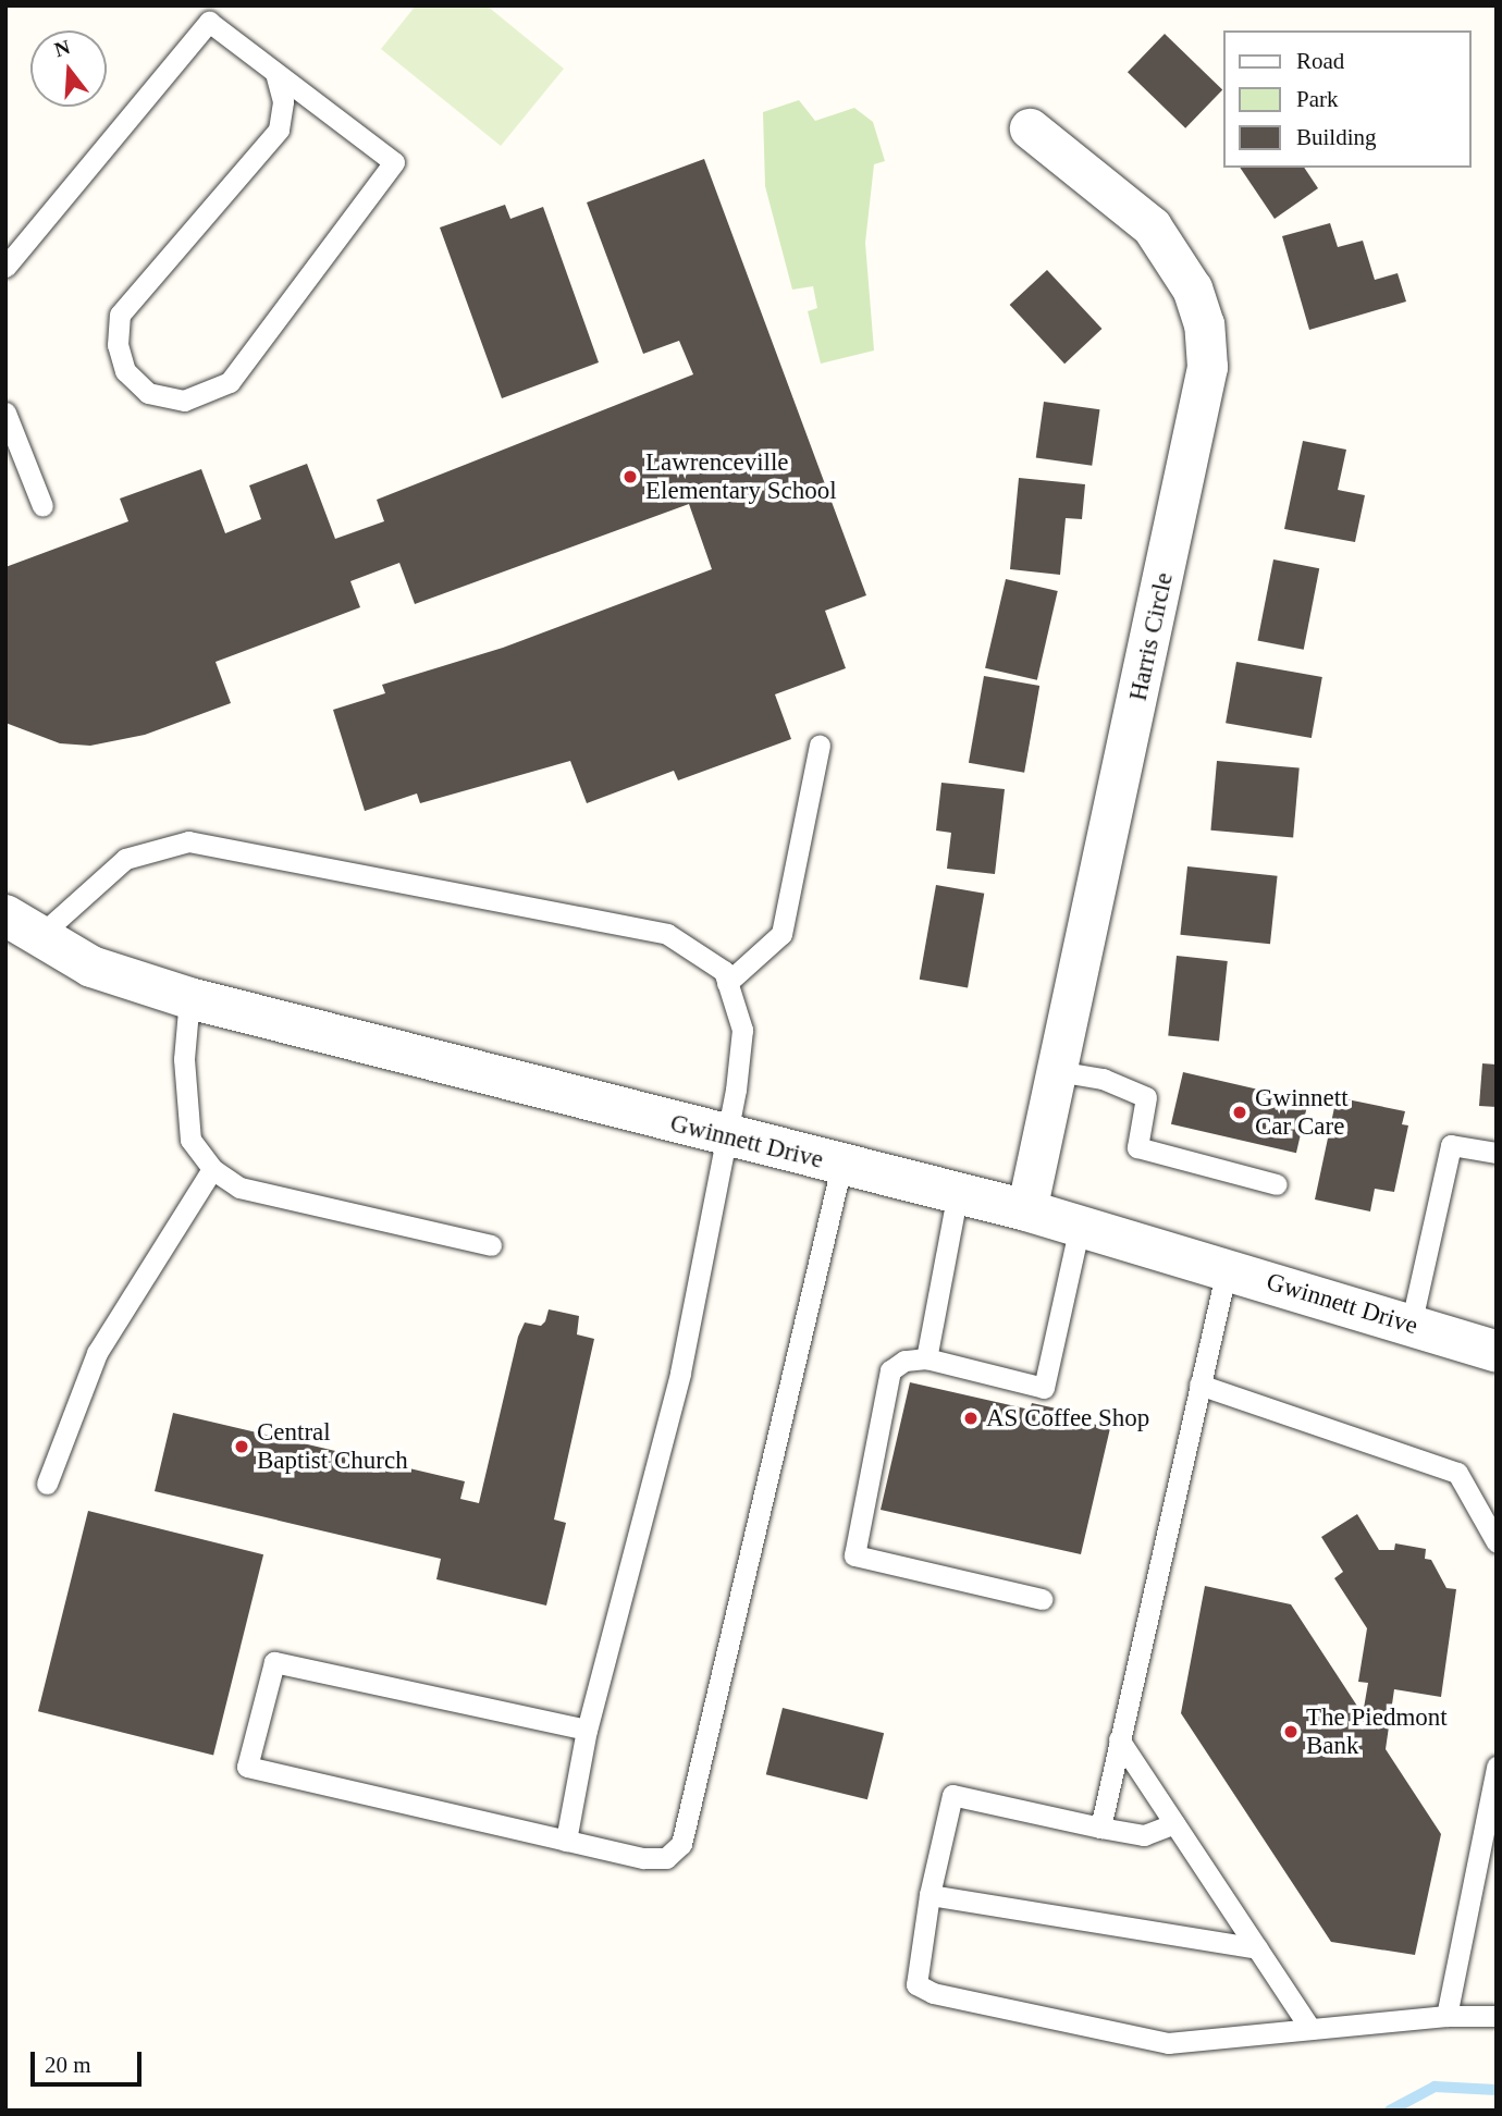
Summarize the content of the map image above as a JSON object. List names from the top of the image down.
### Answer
{
  "streets": {
    "street": ["Harris Circle", "Gwinnett Drive"]
  },
  "crossings": [
    ["Harris Circle", "Gwinnett Drive"]
  ],
  "places": [
    "Lawrenceville Elementary School",
    "Gwinnett Car Care",
    "AS Coffee Shop",
    "Central Baptist Church",
    "The Piedmont Bank"
  ],
  "legend": ["Road", "Park", "Building"],
  "scale_bar": "20 m",
  "north": "top"
}
